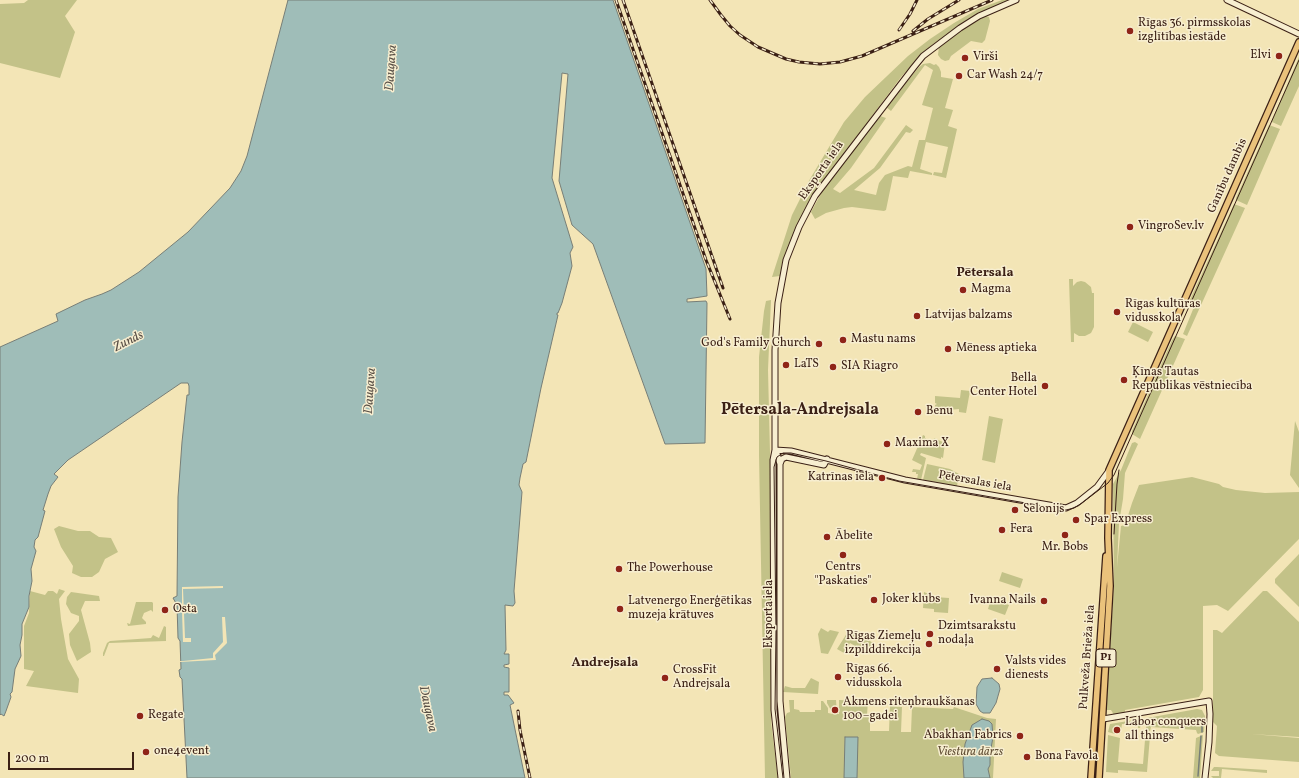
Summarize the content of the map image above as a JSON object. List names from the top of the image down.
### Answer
{
  "streets": {
    "main road": ["Ganību dambis", "Pulkveža Brieža iela", "P1"],
    "street": ["Eksporta iela", "Pētersalas iela"]
  },
  "crossings": [
    ["Eksporta iela", "Pētersalas iela"],
    ["Ganību dambis", "Pētersalas iela"],
    ["Ganību dambis", "Pulkveža Brieža iela"],
    ["Pētersalas iela", "Pulkveža Brieža iela"]
  ],
  "districts": ["Pētersala", "Pētersala-Andrejsala", "Andrejsala"],
  "water": ["Daugava", "Zunds"],
  "parks": ["Viestura dārzs"],
  "places": [
    "Rīgas 36. pirmsskolas izglītības iestāde",
    "Elvi",
    "Virši",
    "Car Wash 24/7",
    "VingroSev.lv",
    "Magma",
    "Rīgas kultūras vidusskola",
    "Latvijas balzams",
    "Mastu nams",
    "God's Family Church",
    "Mēness aptieka",
    "LaTS",
    "SIA Riagro",
    "Ķīnas Tautas Republikas vēstniecība",
    "Bella Center Hotel",
    "Benu",
    "Maxima X",
    "Katrīnas iela",
    "Selonijs",
    "Spar Express",
    "Fera",
    "Mr. Bobs",
    "Ābelīte",
    "Centrs \"Paskaties\"",
    "The Powerhouse",
    "Joker klubs",
    "Ivanna Nails",
    "Latvenergo Enerģētikas muzeja krātuves",
    "Osta",
    "Dzimtsarakstu nodaļa",
    "Rīgas Ziemeļu izpilddirekcija",
    "Valsts vides dienests",
    "Rīgas 66. vidusskola",
    "CrossFit Andrejsala",
    "Akmens riteņbraukšanas 100–gadei",
    "Regate",
    "Labor conquers all things",
    "Abakhan Fabrics",
    "one4event",
    "Bona Favola"
  ],
  "scale_bar": "200 m"
}
